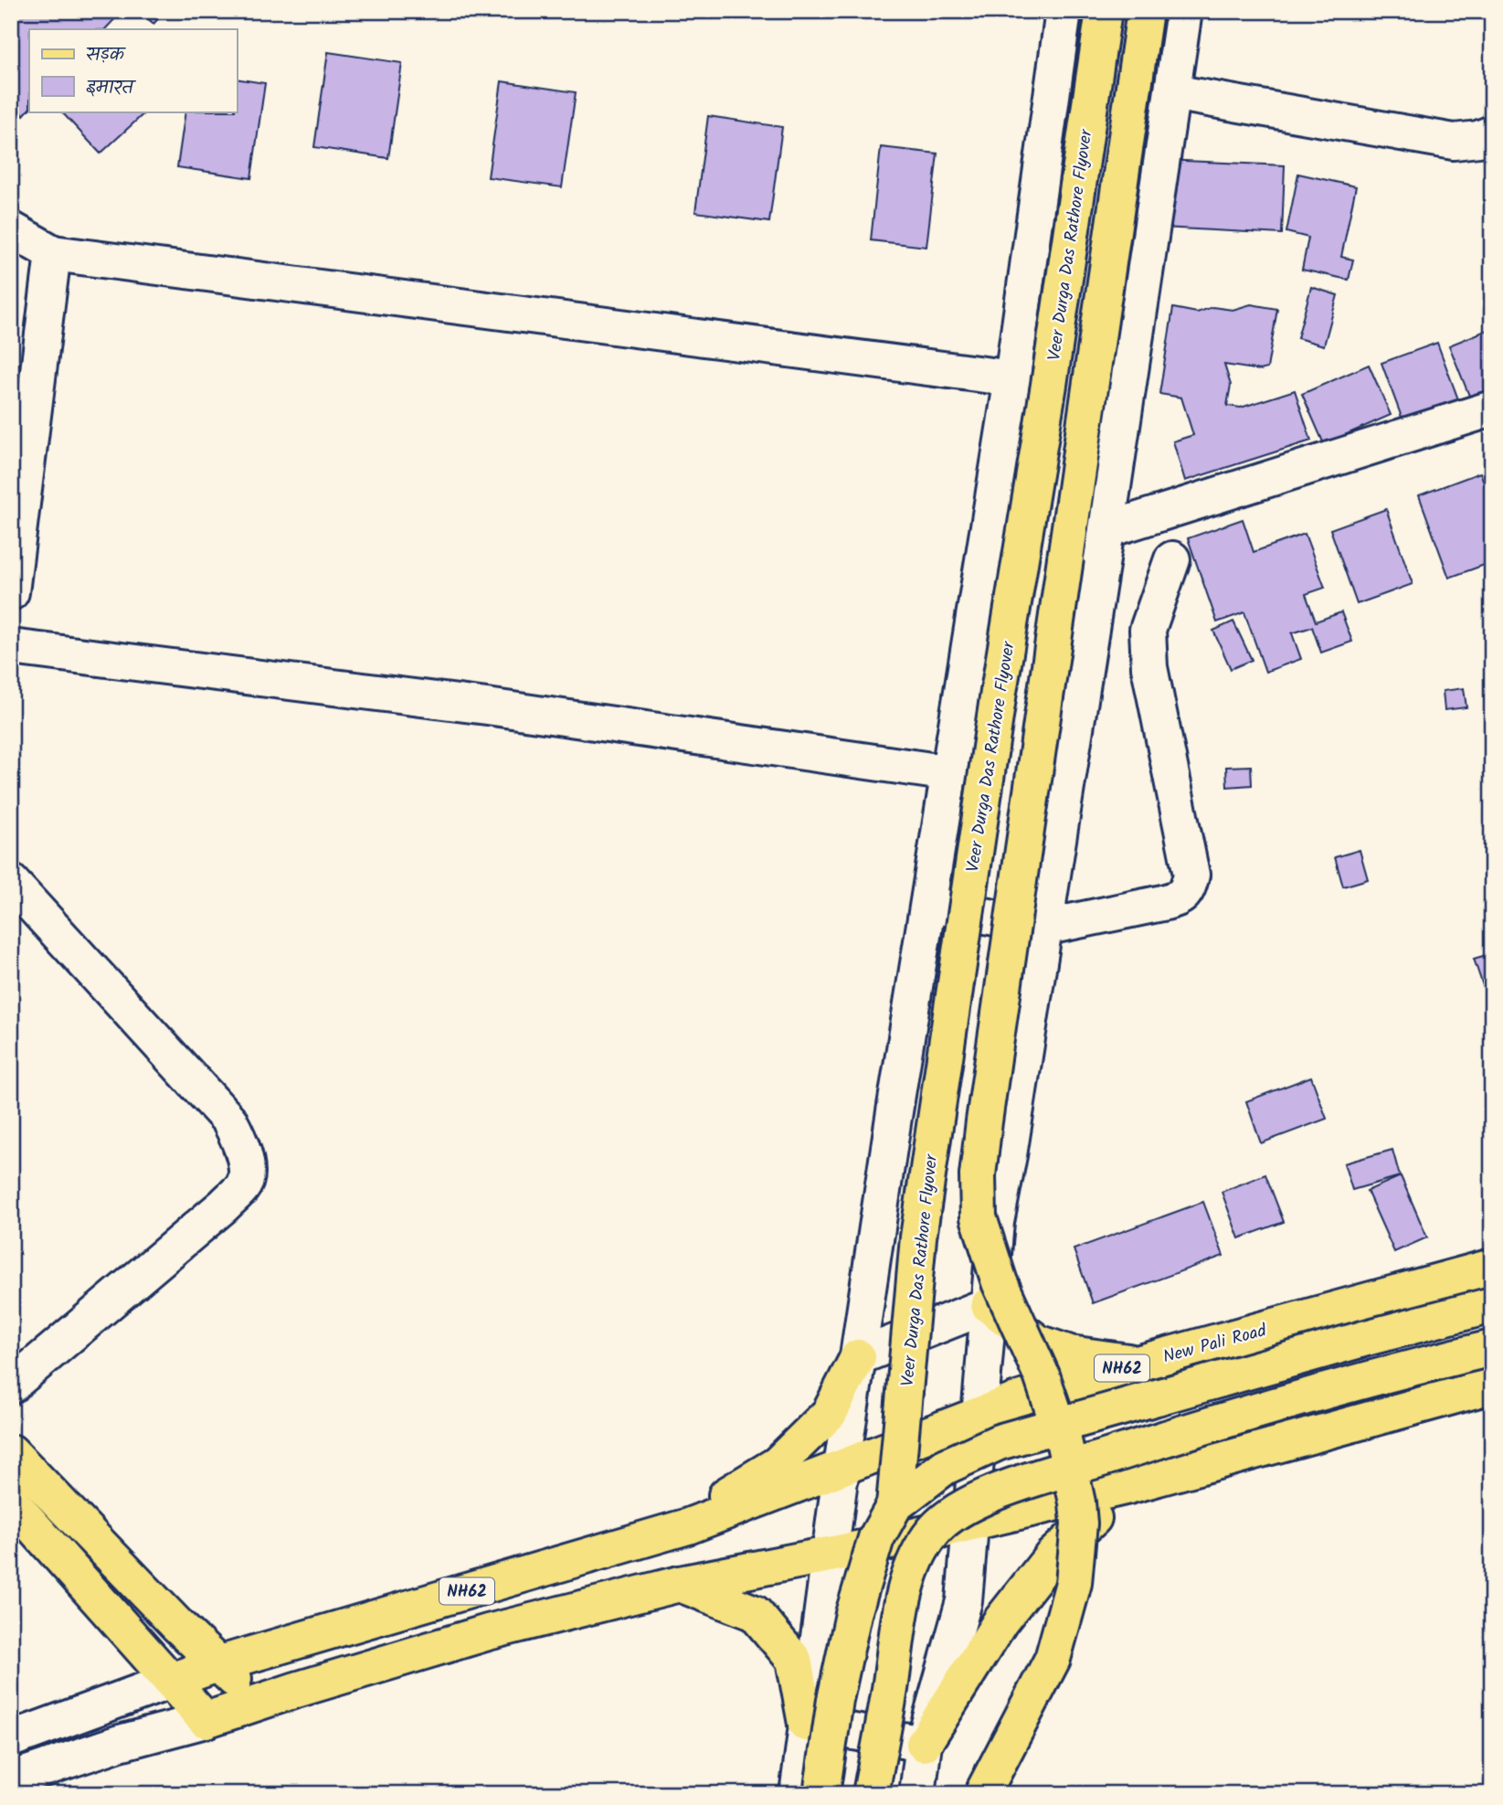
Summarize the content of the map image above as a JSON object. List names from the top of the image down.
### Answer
{
  "streets": {
    "main road": ["Veer Durga Das Rathore Flyover", "New Pali Road", "NH62"]
  },
  "crossings": [
    ["New Pali Road", "NH62"]
  ],
  "legend": ["सड़क", "इमारत"]
}
